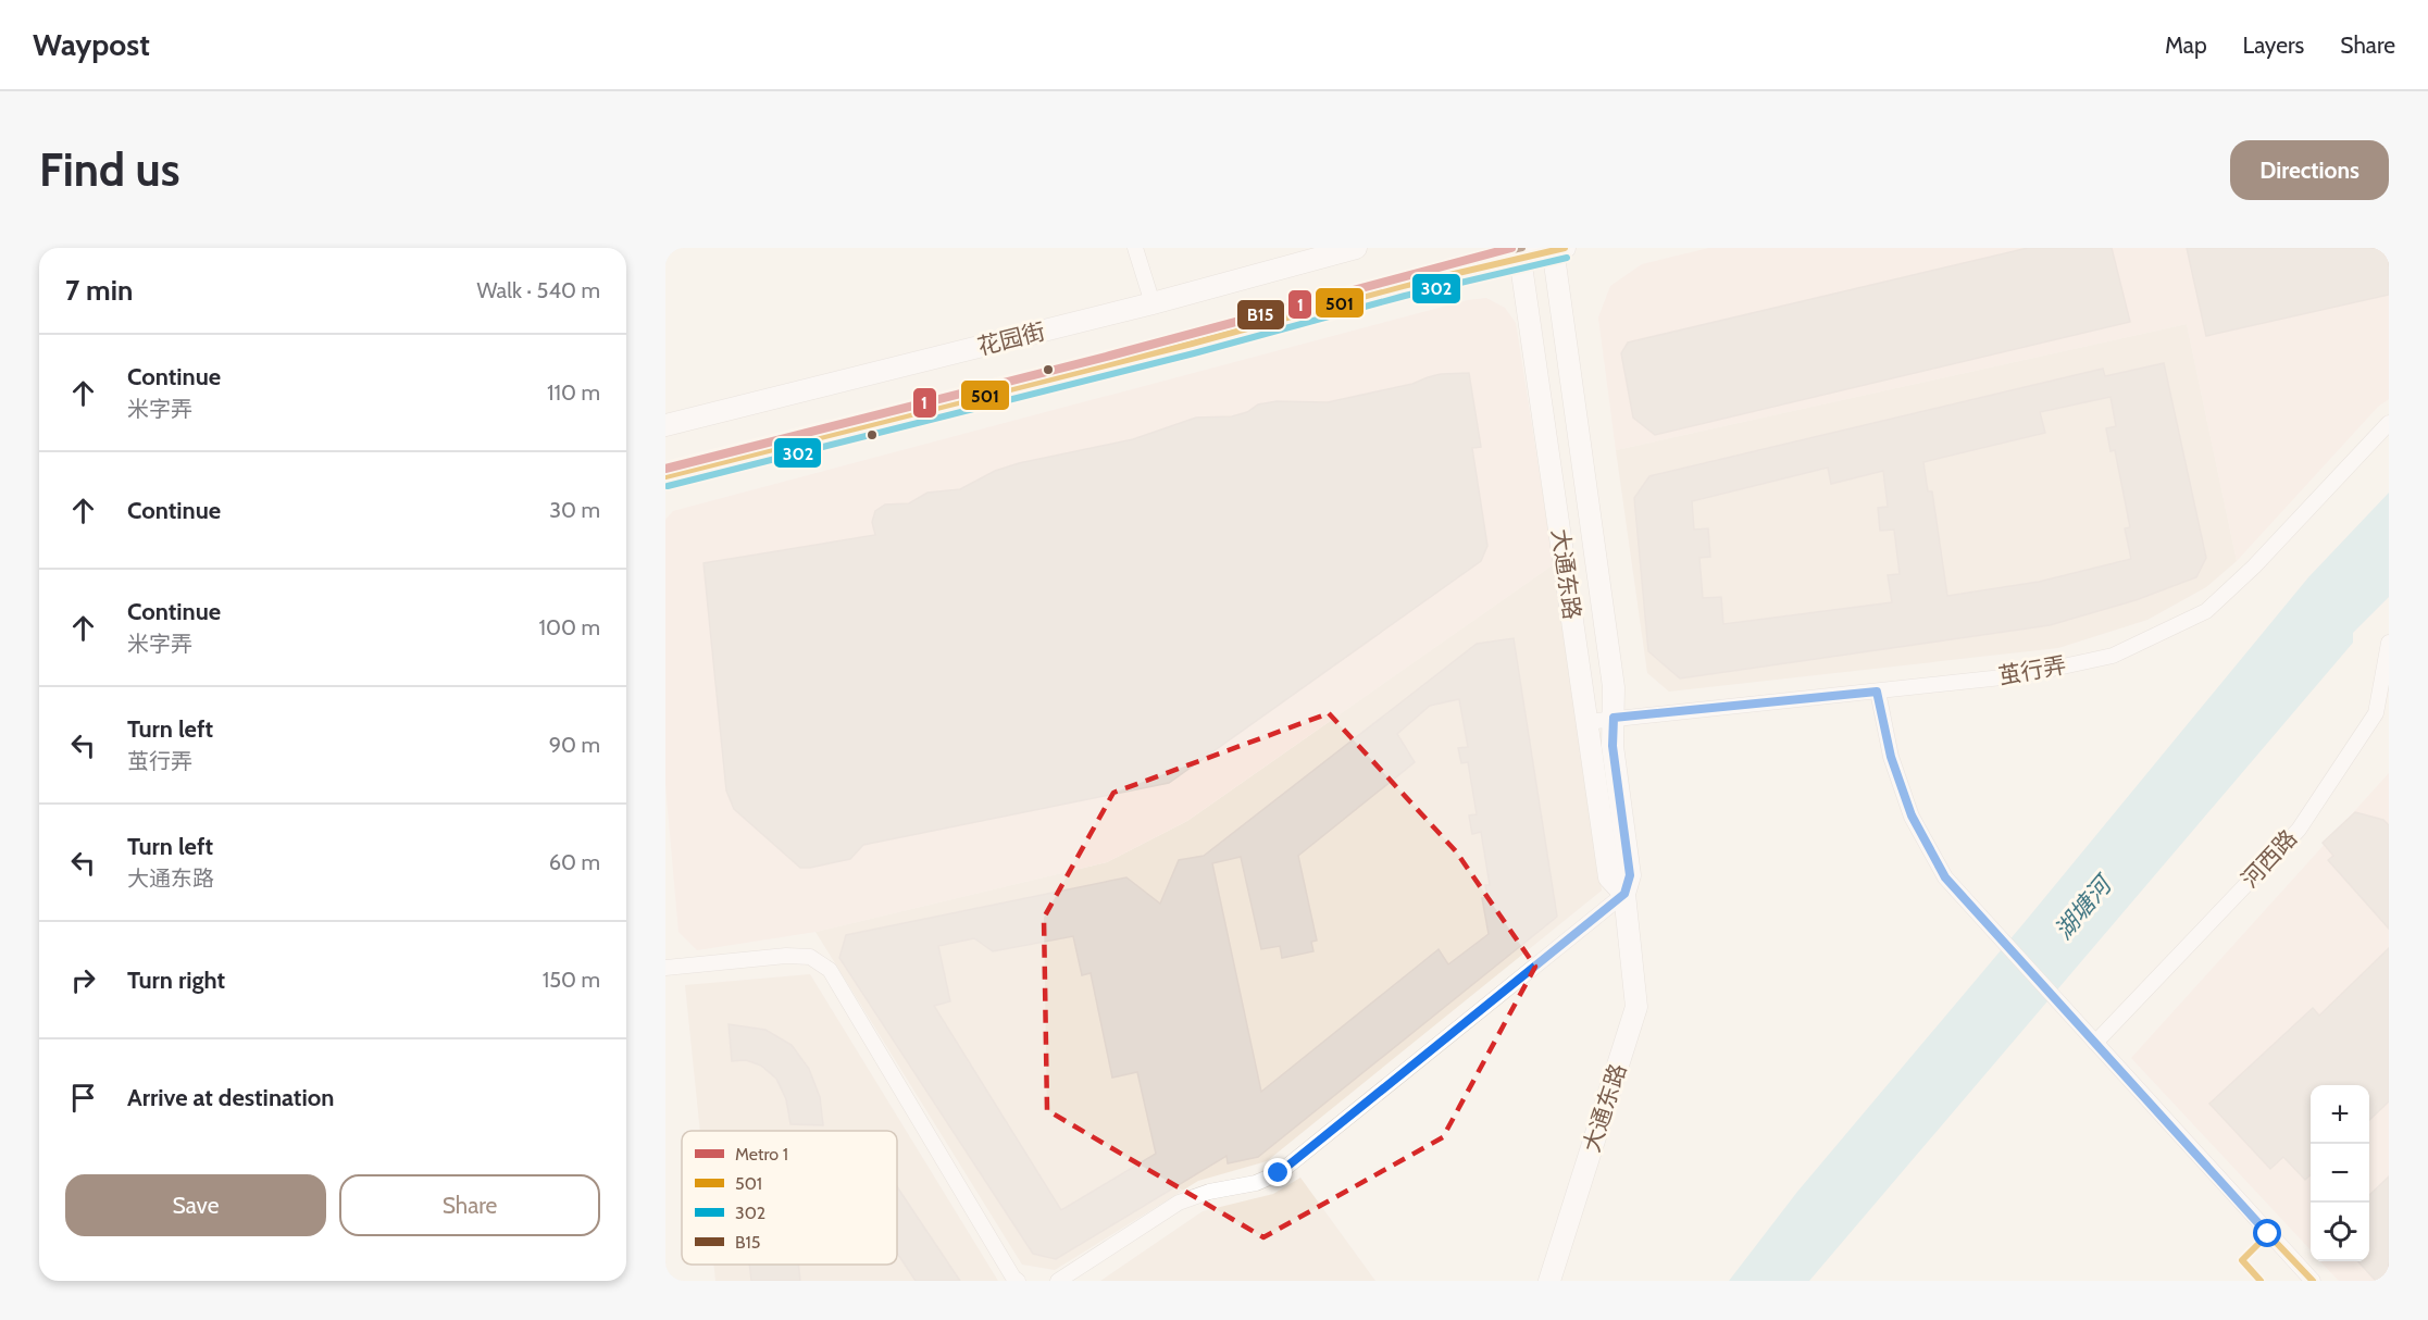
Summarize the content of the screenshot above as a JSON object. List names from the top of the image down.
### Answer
{
  "streets": {
    "street": [
      "花园街",
      "大通东路",
      "茧行弄",
      "河西路"
    ]
  },
  "crossings": [
    ["大通东路", "茧行弄"]
  ],
  "water": ["湖塘河"],
  "lines": [
    "metro line 1",
    "transit line 501",
    "transit line B15",
    "transit line 302"
  ],
  "legend": [
    "Metro 1",
    "501",
    "302",
    "B15"
  ],
  "page": {
    "header": "Waypost",
    "nav": ["Map", "Layers", "Share"],
    "buttons": [
      "Directions",
      ["Save", "Share"]
    ],
    "title": "Find us",
    "heading": ["7 min", "Walk · 540 m"],
    "list": [
      ["Continue", "米字弄", "110 m"],
      ["Continue", "30 m"],
      ["Continue", "米字弄", "100 m"],
      ["Turn left", "茧行弄", "90 m"],
      ["Turn left", "大通东路", "60 m"],
      ["Turn right", "150 m"],
      "Arrive at destination"
    ],
    "map_buttons": ["+", "−"]
  }
}
